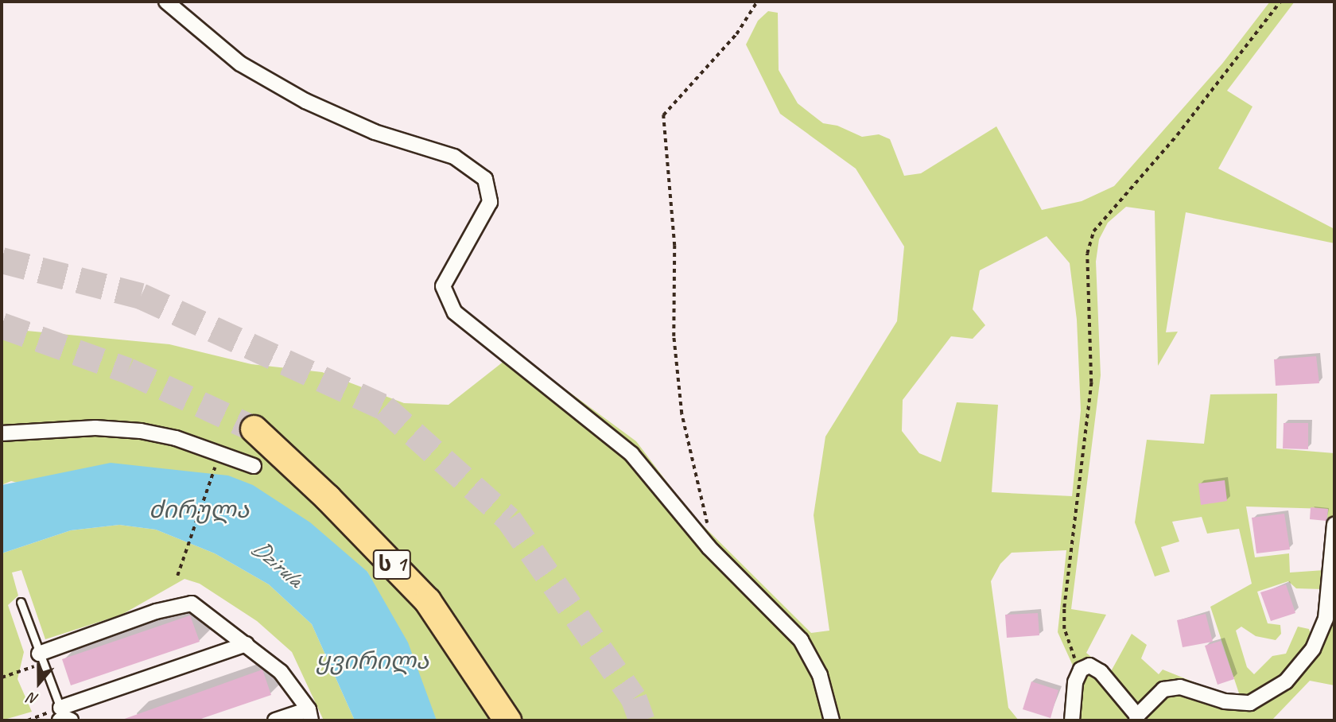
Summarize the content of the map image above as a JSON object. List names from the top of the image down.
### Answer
{
  "streets": {
    "highway": ["ს 1"]
  },
  "water": ["ძირულა", "Dzirula", "ყვირილა"],
  "north": "bottom"
}
